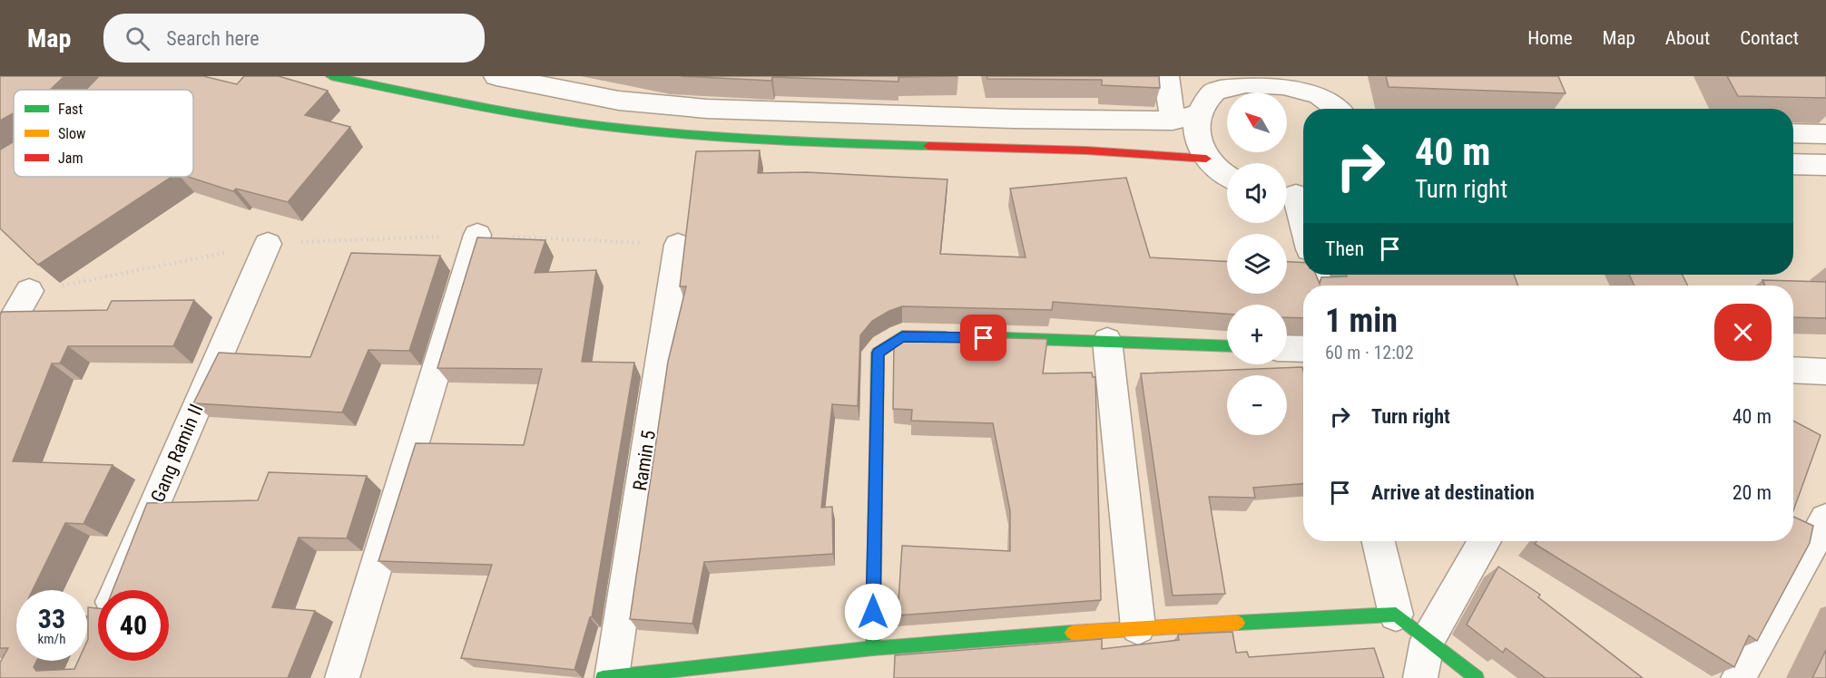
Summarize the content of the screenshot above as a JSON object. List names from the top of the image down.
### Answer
{
  "streets": {
    "street": ["Gang Ramin II", "Ramin 5"]
  },
  "legend": ["Fast", "Slow", "Jam"],
  "north": "top left",
  "page": {
    "header": "Map",
    "search": "Search here",
    "nav": [
      "Home",
      "Map",
      "About",
      "Contact"
    ],
    "map_buttons": ["+", "−"],
    "turn": ["40 m", "Turn right"],
    "then": "Then",
    "heading": ["1 min", "60 m · 12:02"],
    "list": [
      {
        "name": "Turn right",
        "value": "40 m"
      },
      {
        "name": "Arrive at destination",
        "value": "20 m"
      }
    ],
    "speed": "33 km/h",
    "limit": "40"
  }
}
